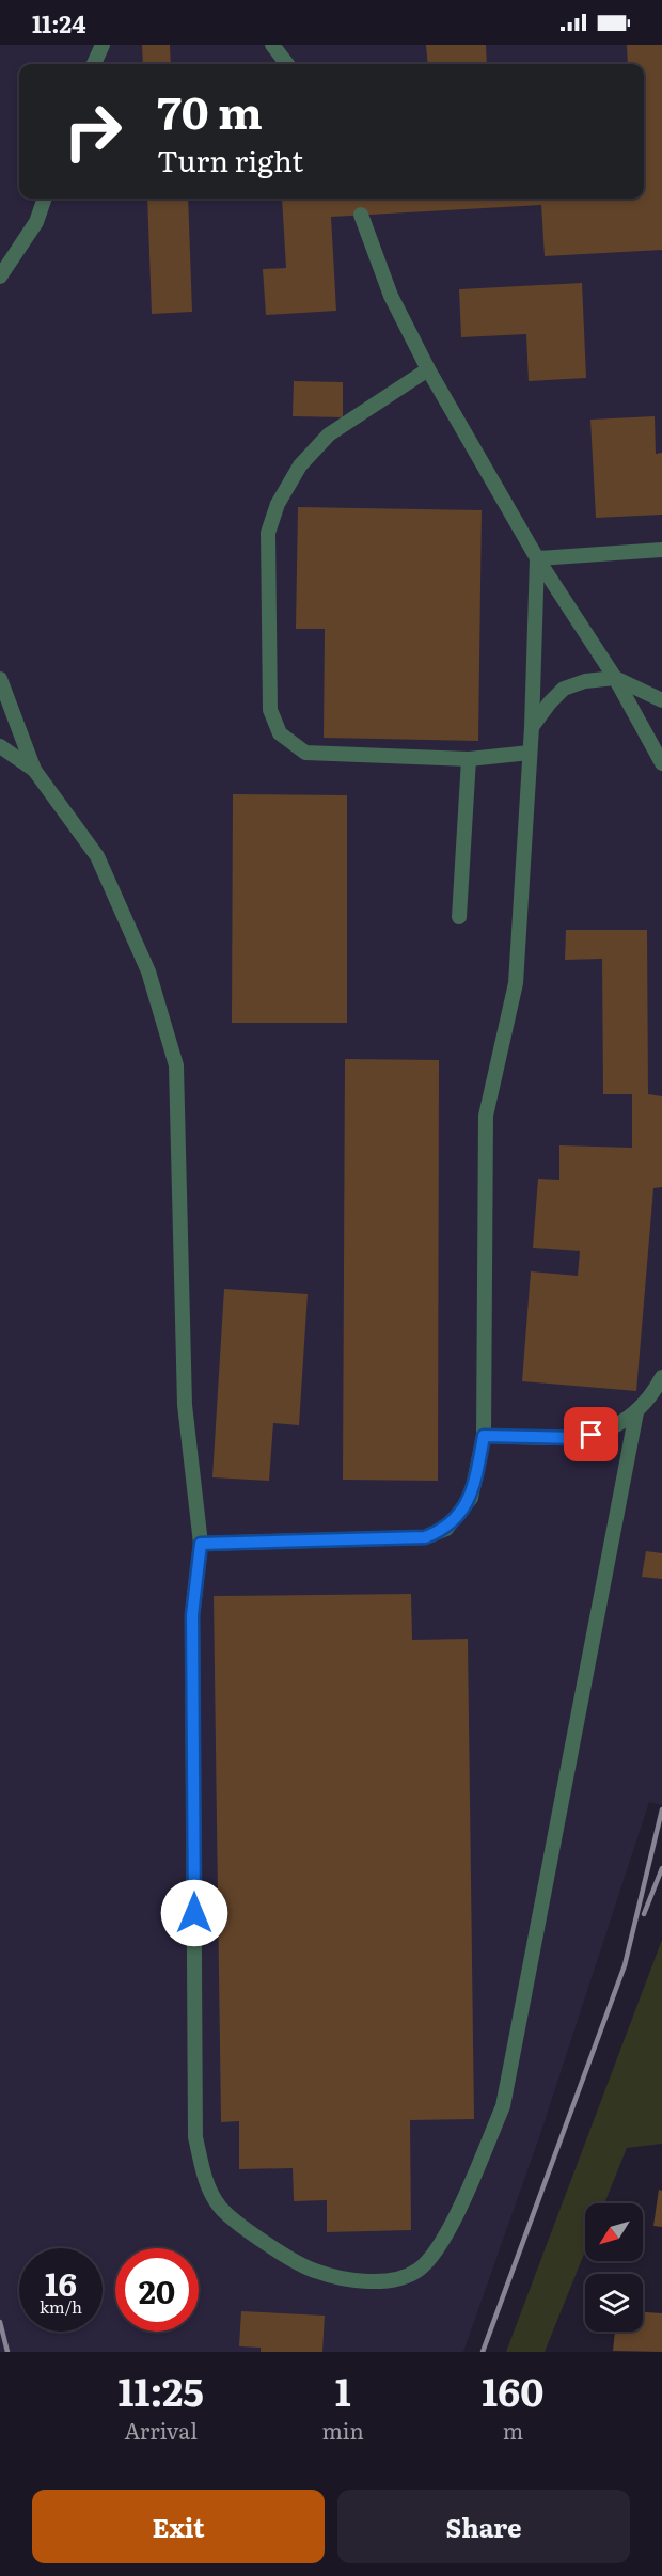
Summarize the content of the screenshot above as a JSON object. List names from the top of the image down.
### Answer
{
  "north": "bottom left",
  "page": {
    "status": "11:24",
    "turn": ["70 m", "Turn right"],
    "speed": "16 km/h",
    "limit": "20",
    "eta": [
      "11:25",
      "Arrival",
      "1",
      "min",
      "160",
      "m"
    ],
    "buttons": ["Exit", "Share"]
  }
}
